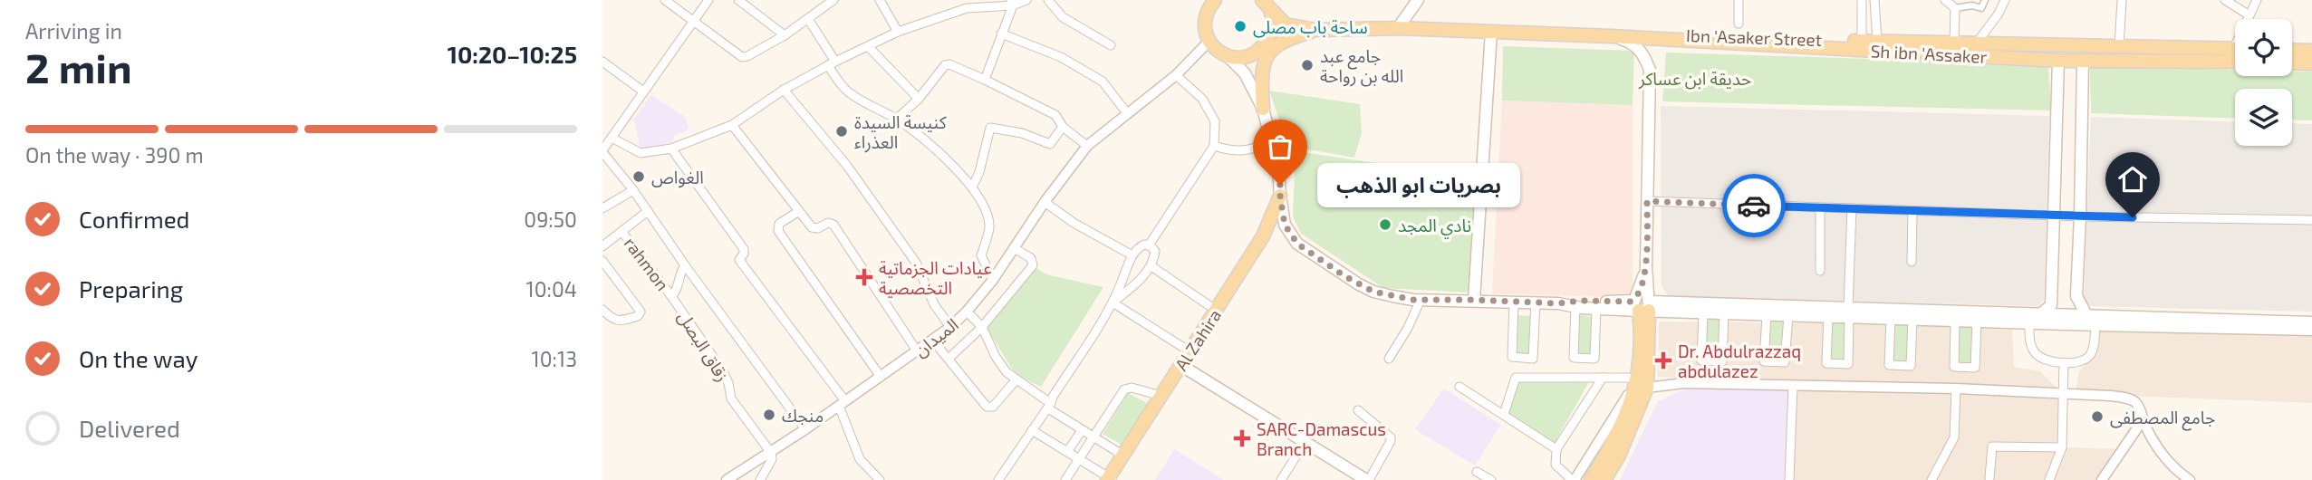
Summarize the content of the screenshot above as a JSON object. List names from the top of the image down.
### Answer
{
  "streets": {
    "main road": ["Ibn 'Asaker Street", "Sh ibn 'Assaker", "Al Zahira"],
    "street": ["rahmon", "الميدان", "زقاق البصل"]
  },
  "crossings": [
    ["Ibn 'Asaker Street", "Sh ibn 'Assaker"],
    ["rahmon", "زقاق البصل"],
    ["الميدان", "زقاق البصل"]
  ],
  "parks": ["حديقة ابن عساكر"],
  "places": {
    "other": [
      "ساحة باب مصلى",
      "جامع عبد الله بن رواحة",
      "كنيسة السيدة العذراء",
      "الغواص",
      "بصريات ابو الذهب",
      "نادي المجد",
      "منجك",
      "جامع المصطفى"
    ],
    "health": ["عيادات الجزماتية التخصصية", "Dr. Abdulrazzaq abdulazez", "SARC-Damascus Branch"]
  },
  "page": {
    "heading": ["2 min", "Arriving in", "10:20–10:25"],
    "bar": "On the way · 390 m",
    "bubble": "بصريات ابو الذهب",
    "list": [
      ["Confirmed", "09:50"],
      ["Preparing", "10:04"],
      ["On the way", "10:13"],
      "Delivered"
    ]
  }
}
